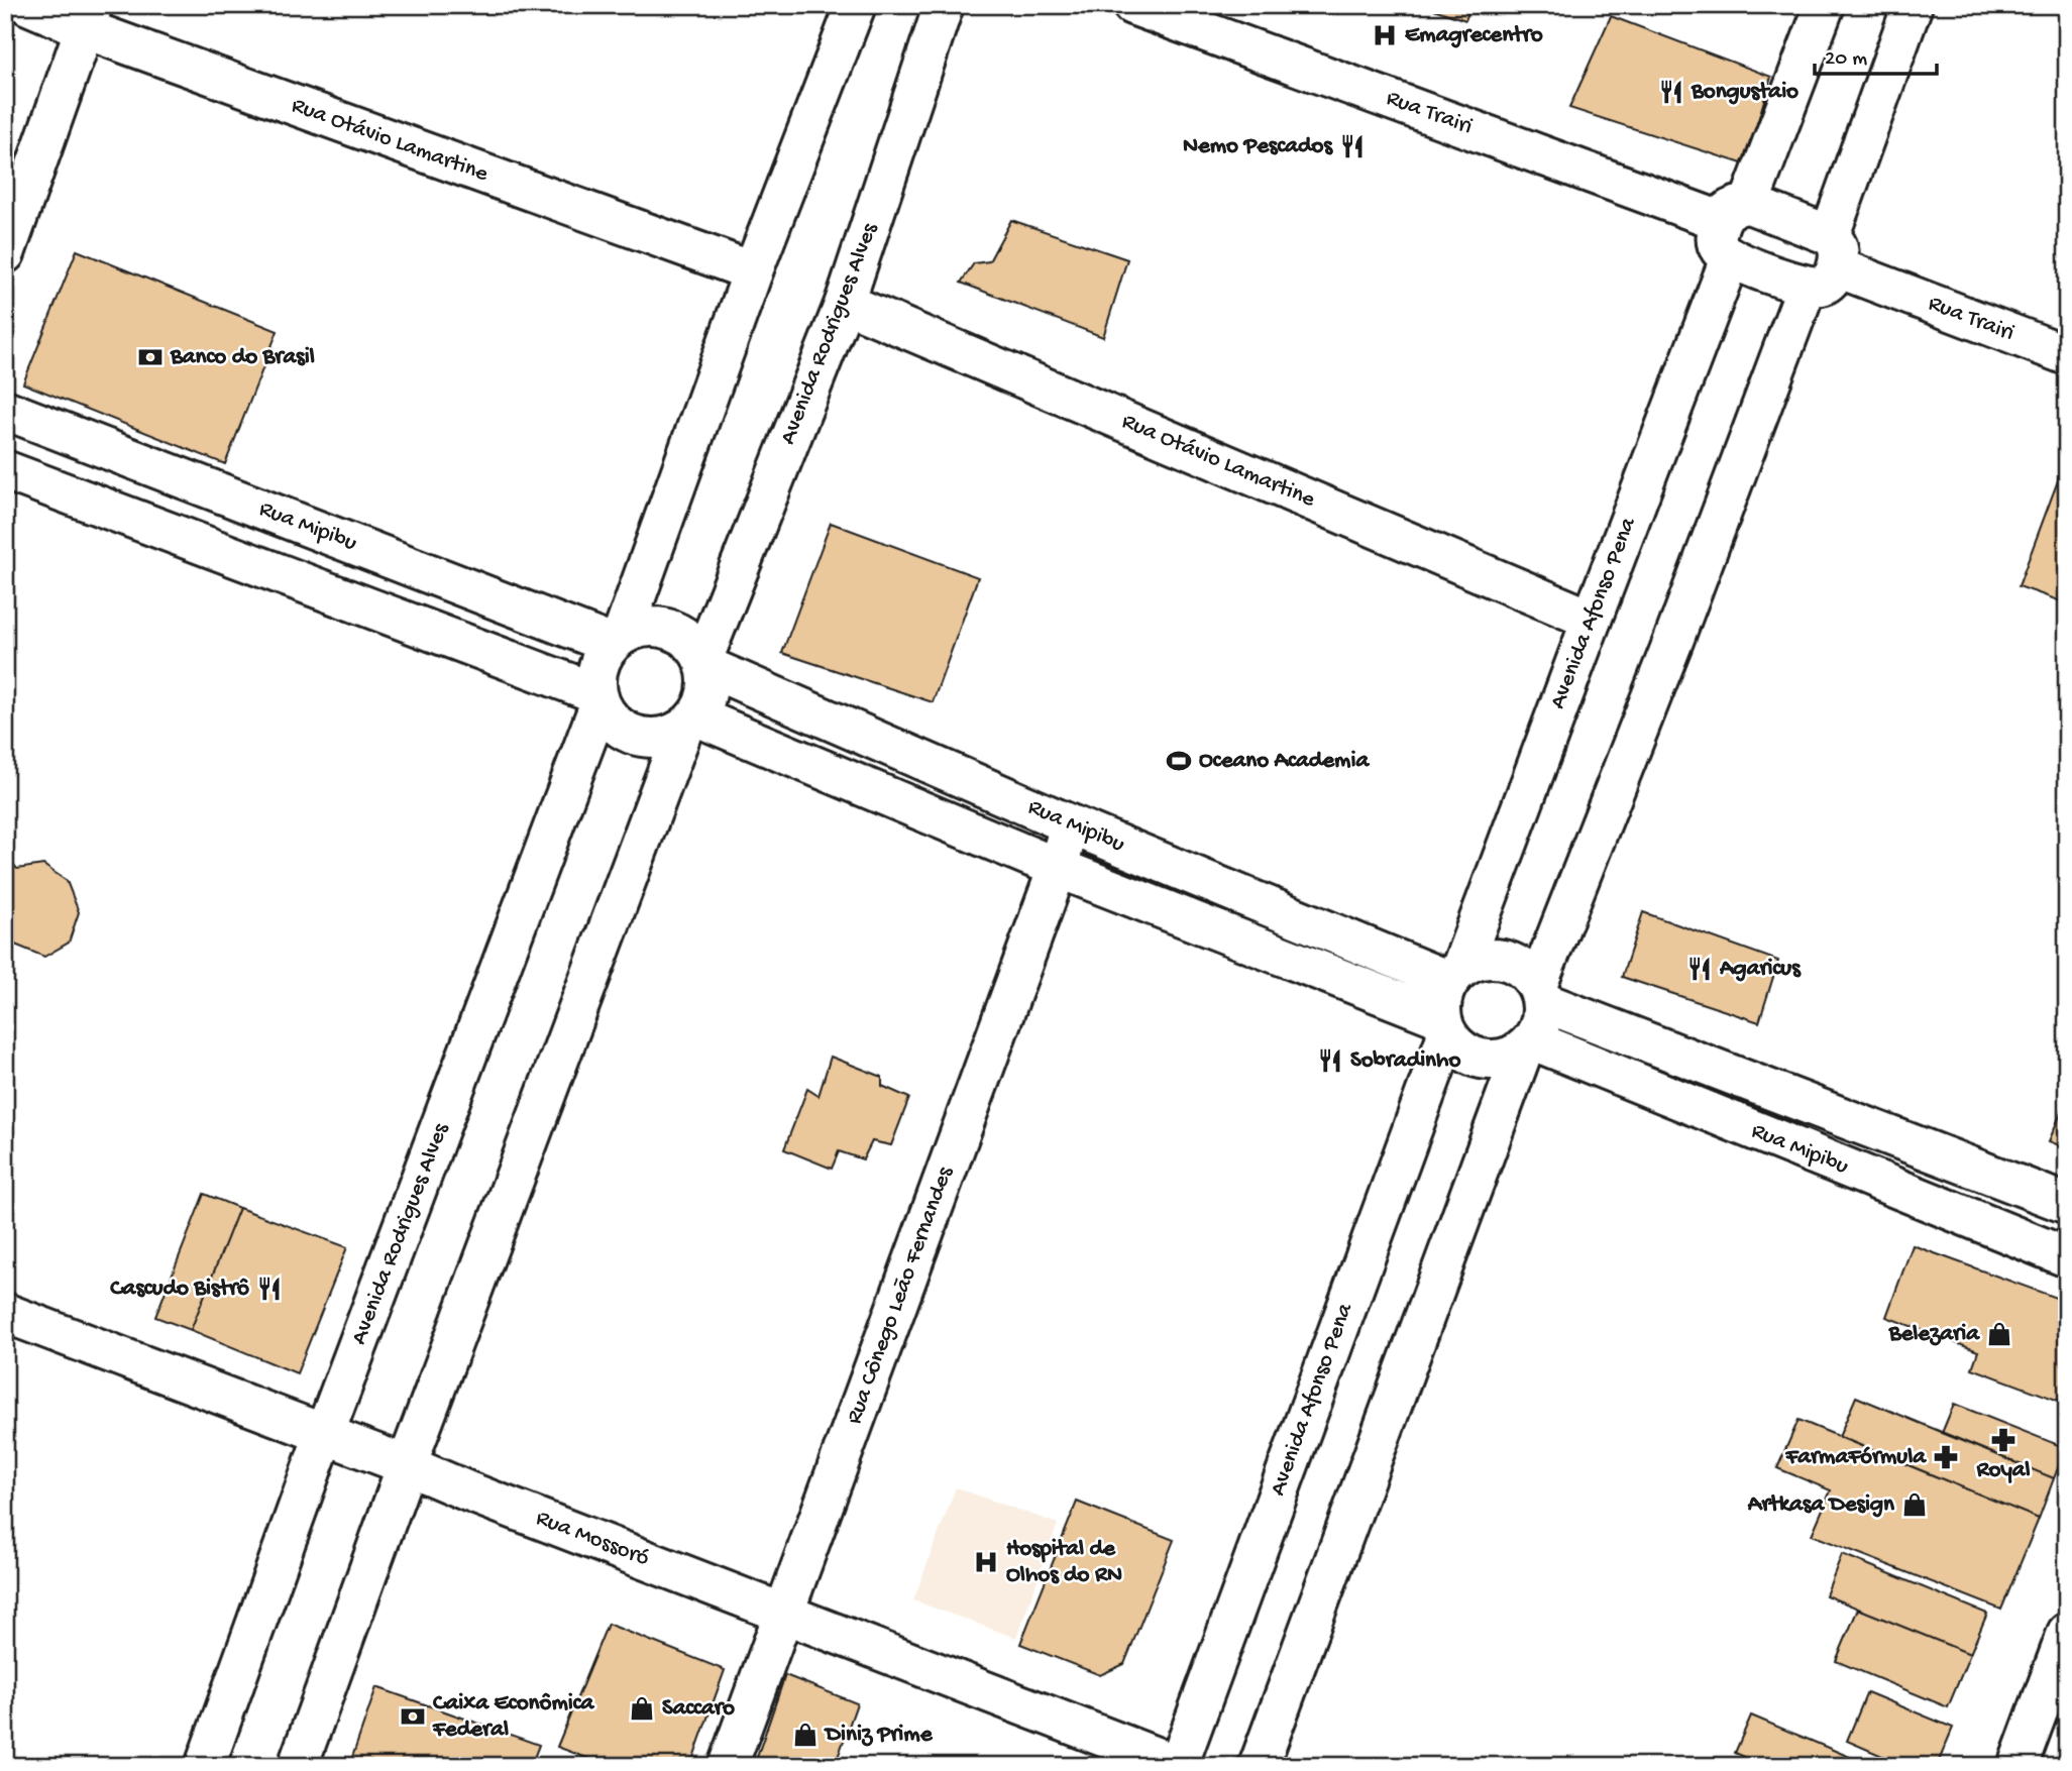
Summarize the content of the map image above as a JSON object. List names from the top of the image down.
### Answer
{
  "streets": {
    "main road": [
      "Rua Trairi",
      "Rua Otávio Lamartine",
      "Avenida Rodrigues Alves",
      "Rua Mipibu",
      "Avenida Afonso Pena",
      "Rua Cônego Leão Fernandes",
      "Rua Mossoró"
    ]
  },
  "crossings": [
    ["Rua Otávio Lamartine", "Avenida Rodrigues Alves"],
    ["Rua Otávio Lamartine", "Avenida Afonso Pena"],
    ["Avenida Rodrigues Alves", "Rua Mipibu"],
    ["Avenida Rodrigues Alves", "Rua Mossoró"],
    ["Rua Mipibu", "Avenida Afonso Pena"],
    ["Rua Mipibu", "Rua Cônego Leão Fernandes"],
    ["Avenida Afonso Pena", "Rua Mossoró"],
    ["Rua Cônego Leão Fernandes", "Rua Mossoró"]
  ],
  "places": {
    "hospital": ["Emagrecentro", "Hospital de Olhos do RN"],
    "restaurant": [
      "Bongustaio",
      "Nemo Pescados",
      "Agaricus",
      "Sobradinho",
      "Cascudo Bistrô"
    ],
    "bank": ["Banco do Brasil", "Caixa Econômica Federal"],
    "sports": ["Oceano Academia"],
    "shop": [
      "Belezaria",
      "Artkasa Design",
      "Saccaro",
      "Diniz Prime"
    ],
    "pharmacy": ["Royal", "FarmaFórmula"]
  },
  "scale_bar": "20 m"
}
